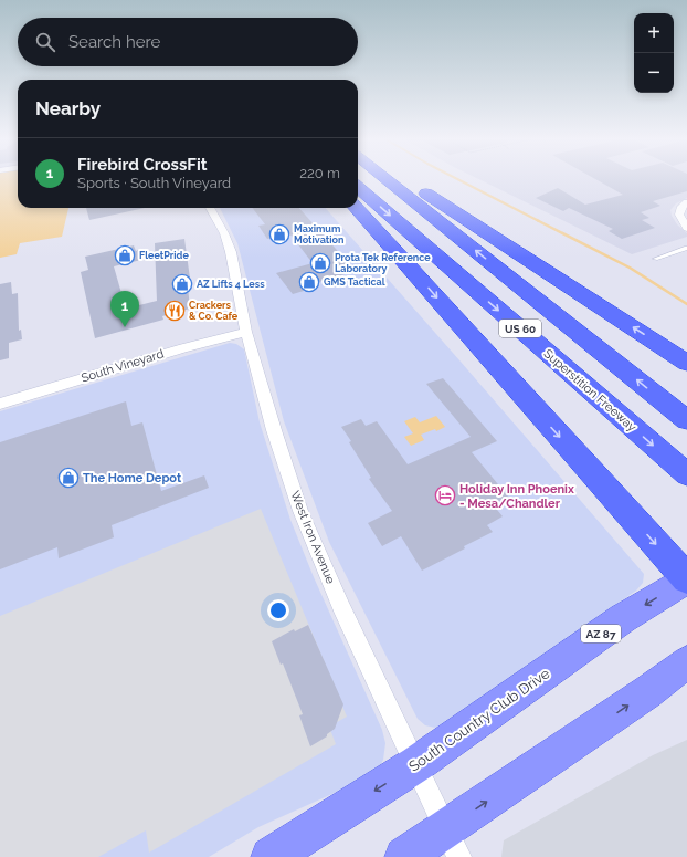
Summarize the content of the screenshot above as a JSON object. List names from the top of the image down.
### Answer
{
  "streets": {
    "highway": ["US 60", "Superstition Freeway"],
    "main road": ["AZ 87", "South Country Club Drive"],
    "street": ["South Vineyard", "West Iron Avenue"]
  },
  "crossings": [
    ["South Vineyard", "West Iron Avenue"],
    ["West Iron Avenue", "South Country Club Drive"]
  ],
  "places": {
    "shop": [
      "Maximum Motivation",
      "FleetPride",
      "Prota Tek Reference Laboratory",
      "GMS Tactical",
      "AZ Lifts 4 Less",
      "The Home Depot"
    ],
    "restaurant": ["Crackers & Co. Cafe"],
    "hotel": ["Holiday Inn Phoenix - Mesa/Chandler"]
  },
  "page": {
    "map_buttons": ["+", "−"],
    "search": "Search here",
    "heading": "Nearby",
    "list": [
      {
        "mark": "1",
        "name": "Firebird CrossFit",
        "note": "Sports · South Vineyard",
        "value": "220 m"
      }
    ],
    "pins": "1"
  }
}
